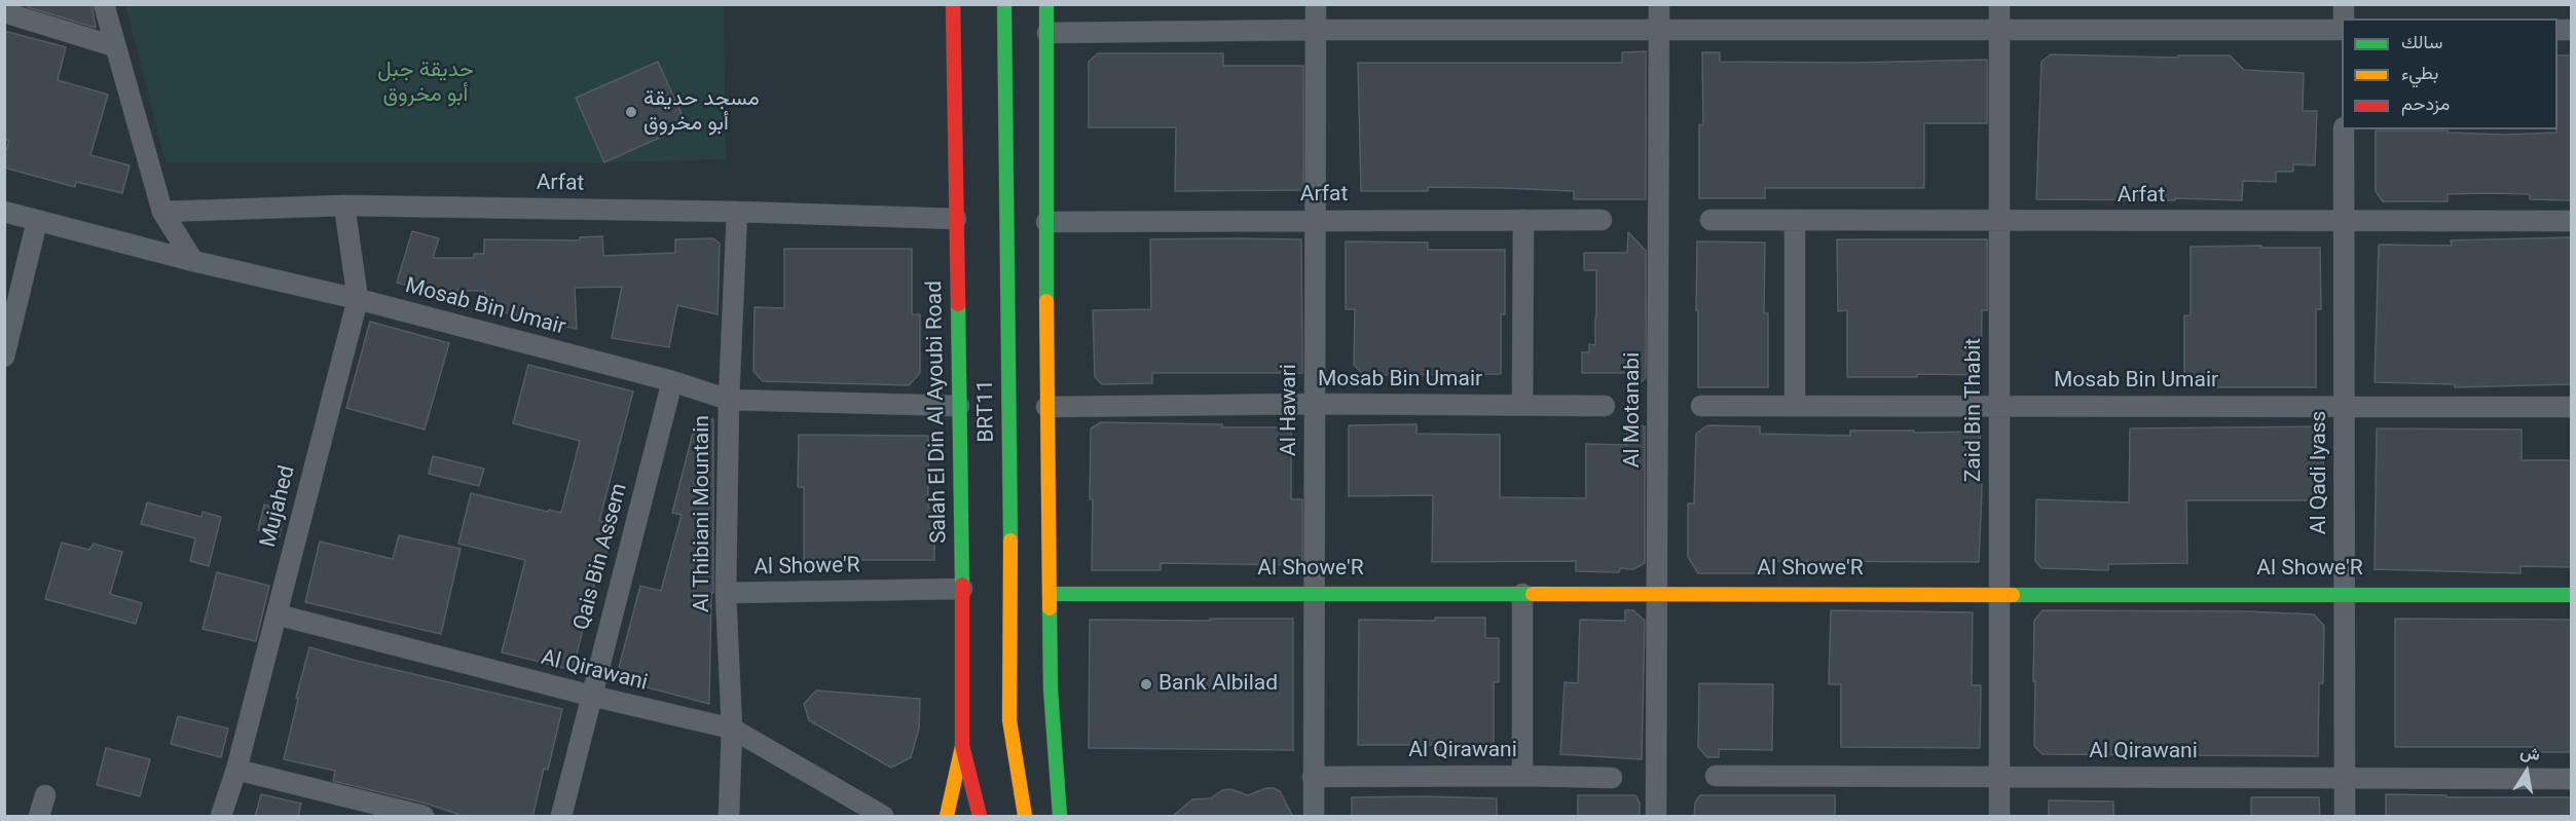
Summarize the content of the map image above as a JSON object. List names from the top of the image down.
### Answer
{
  "streets": {
    "main road": ["BRT11", "Salah El Din Al Ayoubi Road", "Al Showe'R"],
    "street": [
      "Arfat",
      "Mosab Bin Umair",
      "Al Hawari",
      "Al Motanabi",
      "Zaid Bin Thabit",
      "Al Qadi Iyass",
      "Mujahed",
      "Al Thibiani Mountain",
      "Qais Bin Assem",
      "Al Qirawani"
    ]
  },
  "crossings": [
    ["Arfat", "Al Hawari"],
    ["Arfat", "Zaid Bin Thabit"],
    ["Arfat", "Salah El Din Al Ayoubi Road"],
    ["Arfat", "Al Qadi Iyass"],
    ["Arfat", "Mujahed"],
    ["Arfat", "Al Thibiani Mountain"],
    ["Mosab Bin Umair", "Al Hawari"],
    ["Mosab Bin Umair", "Zaid Bin Thabit"],
    ["Mosab Bin Umair", "Salah El Din Al Ayoubi Road"],
    ["Mosab Bin Umair", "Al Qadi Iyass"],
    ["Mosab Bin Umair", "Mujahed"],
    ["Mosab Bin Umair", "Al Thibiani Mountain"],
    ["Mosab Bin Umair", "Qais Bin Assem"],
    ["Al Hawari", "Al Showe'R"],
    ["Al Hawari", "Al Qirawani"],
    ["Al Motanabi", "Al Showe'R"],
    ["Zaid Bin Thabit", "Al Showe'R"],
    ["Zaid Bin Thabit", "Al Qirawani"],
    ["Salah El Din Al Ayoubi Road", "Al Showe'R"],
    ["Al Qadi Iyass", "Al Showe'R"],
    ["Al Qadi Iyass", "Al Qirawani"],
    ["Mujahed", "Al Qirawani"],
    ["Al Thibiani Mountain", "Al Showe'R"],
    ["Al Thibiani Mountain", "Al Qirawani"],
    ["Qais Bin Assem", "Al Qirawani"]
  ],
  "parks": ["حديقة جبل أبو مخروق"],
  "places": ["مسجد حديقة أبو مخروق", "Bank Albilad"],
  "legend": ["سالك", "بطيء", "مزدحم"],
  "north": "top"
}
